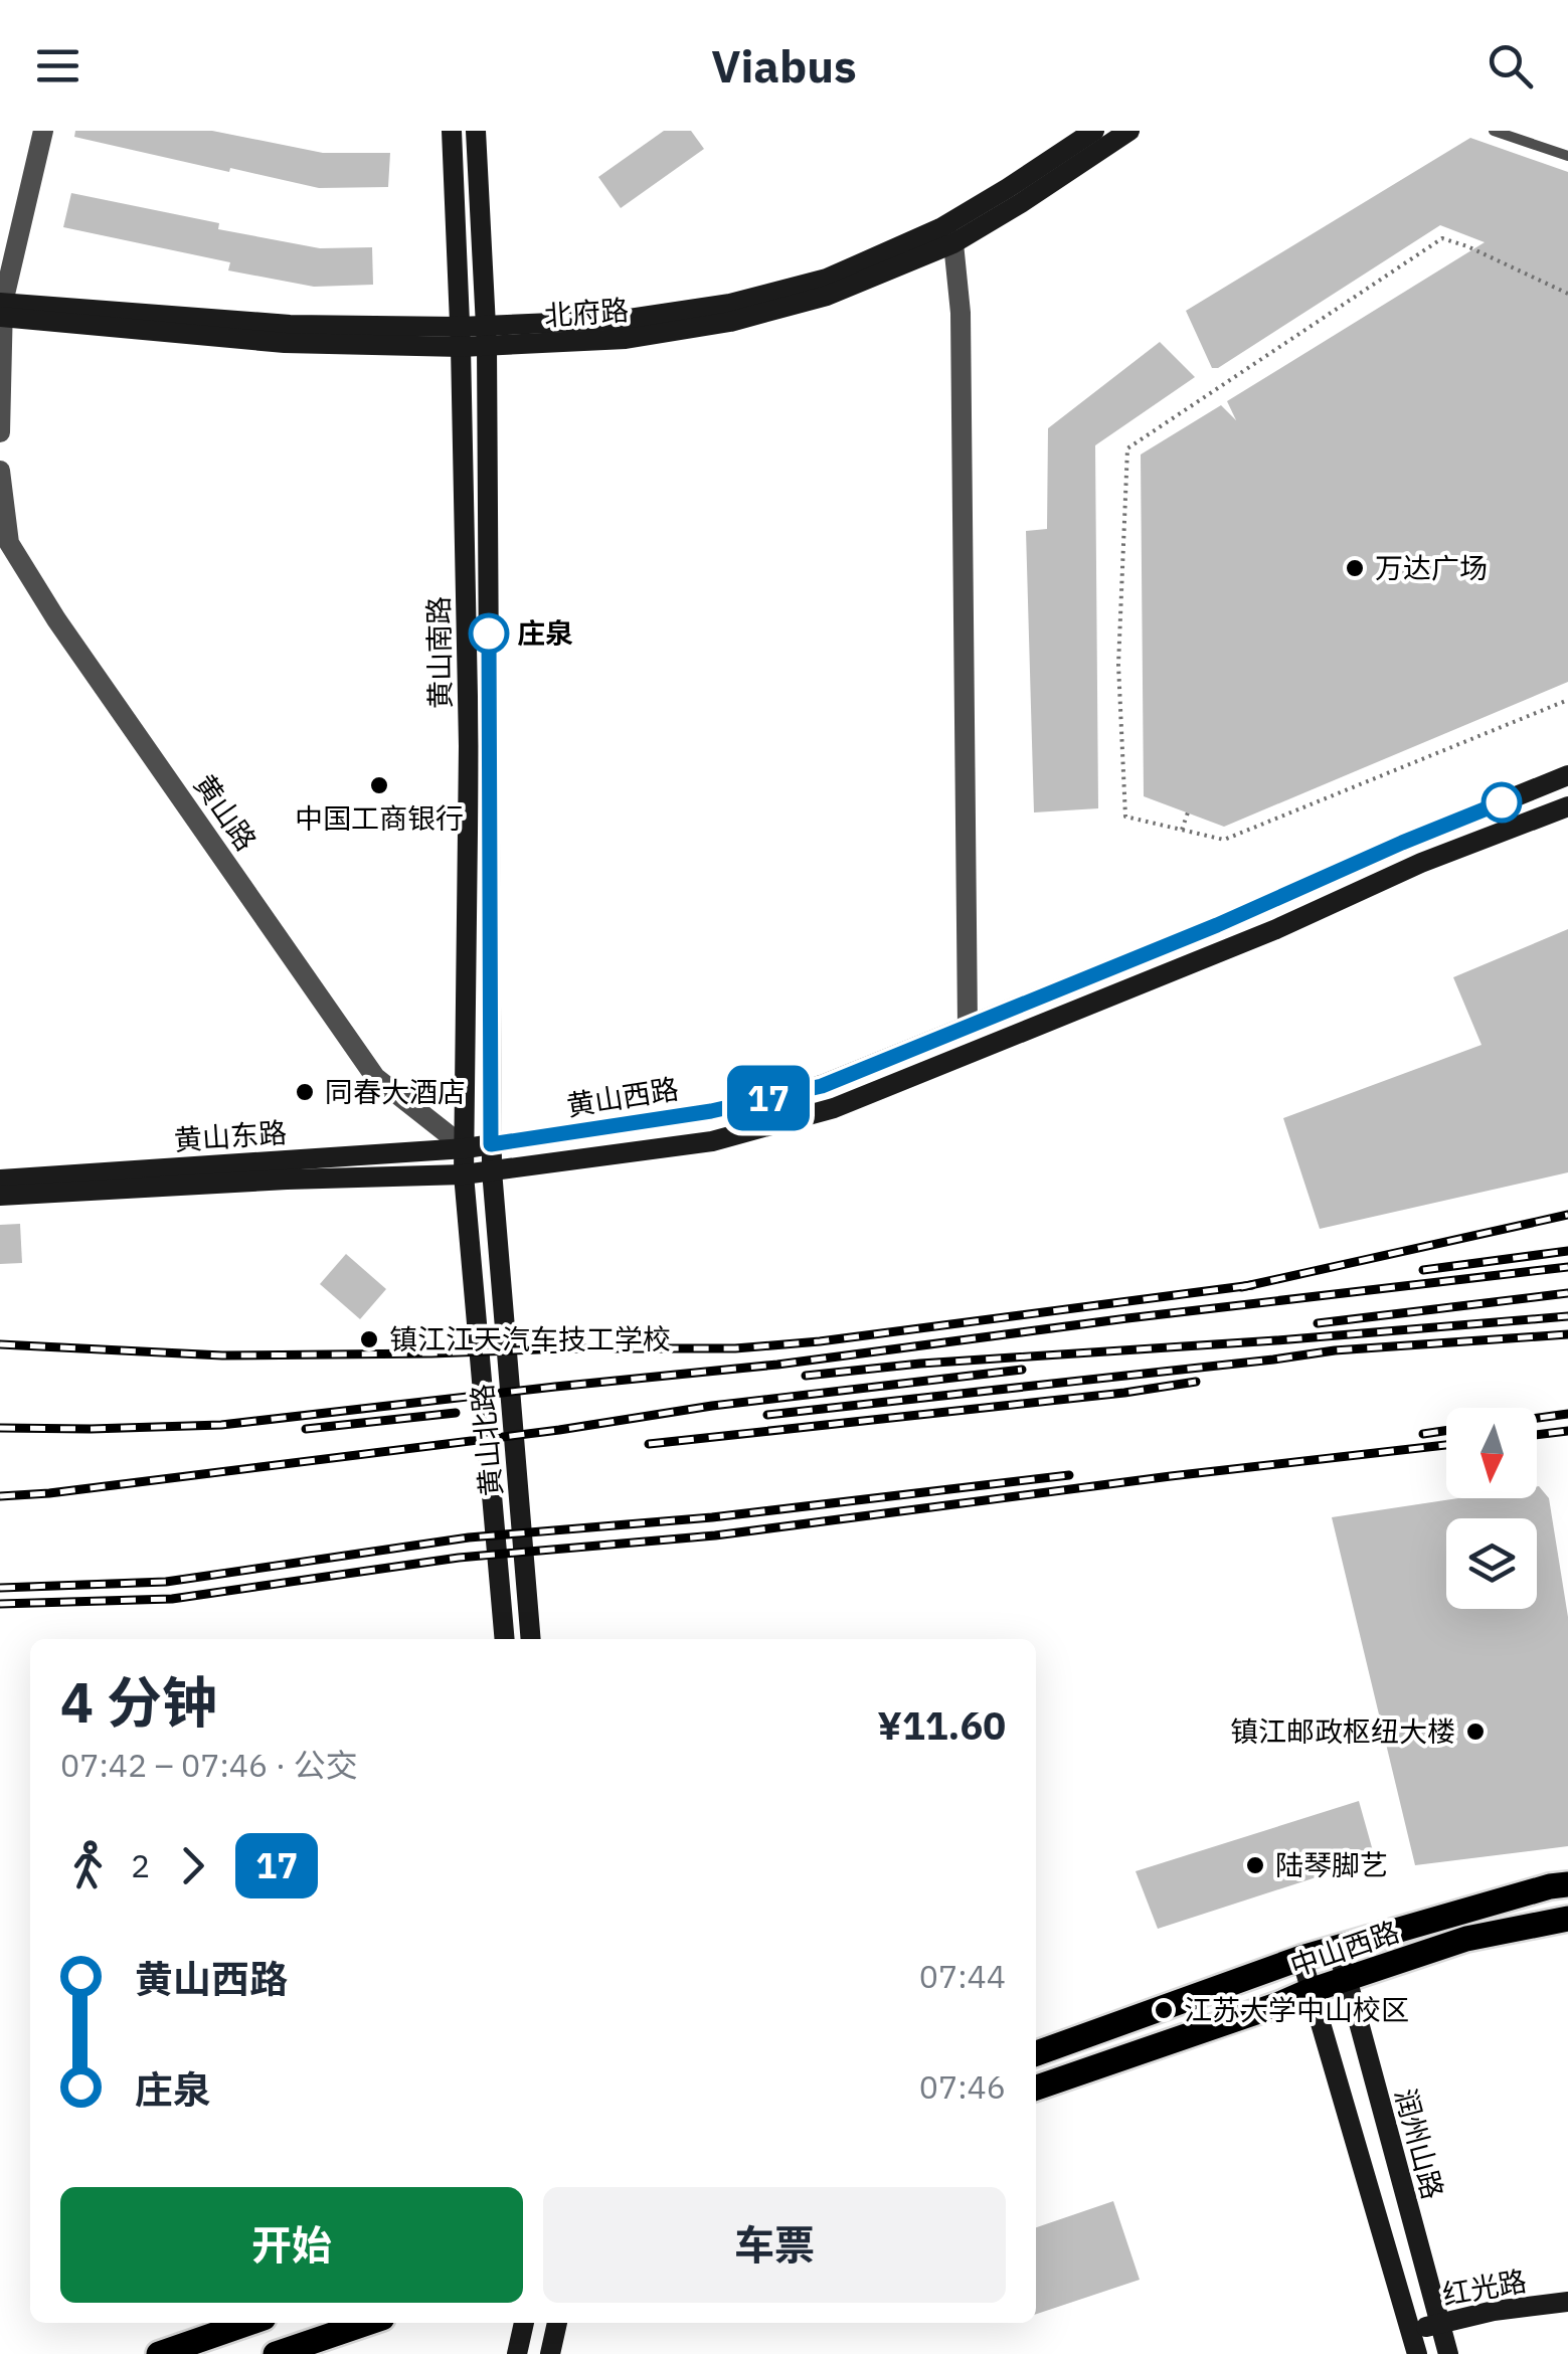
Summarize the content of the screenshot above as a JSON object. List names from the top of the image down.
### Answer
{
  "streets": {
    "main road": [
      "北府路",
      "黄山南路",
      "黄山西路",
      "黄山东路",
      "黄山北路",
      "中山西路",
      "润州山路",
      "红光路"
    ],
    "street": ["黄山路"]
  },
  "crossings": [
    ["北府路", "黄山南路"],
    ["黄山南路", "黄山路"],
    ["黄山南路", "黄山西路"],
    ["黄山南路", "黄山东路"],
    ["黄山南路", "黄山北路"],
    ["黄山路", "黄山西路"],
    ["黄山路", "黄山东路"],
    ["黄山西路", "黄山东路"],
    ["黄山西路", "黄山北路"],
    ["黄山东路", "黄山北路"],
    ["中山西路", "润州山路"],
    ["润州山路", "红光路"]
  ],
  "places": [
    "万达广场",
    "庄泉",
    "中国工商银行",
    "同春大酒店",
    "镇江江天汽车技工学校",
    "镇江邮政枢纽大楼",
    "陆琴脚艺",
    "江苏大学中山校区"
  ],
  "lines": ["bus line 17"],
  "north": "bottom",
  "page": {
    "header": "Viabus",
    "on_map": "17",
    "heading": ["4 分钟", "07:42 – 07:46 · 公交", "¥11.60"],
    "legs": ["2", "17"],
    "list": [
      {
        "name": "黄山西路",
        "value": "07:44"
      },
      {
        "name": "庄泉",
        "value": "07:46"
      }
    ],
    "buttons": ["开始", "车票"]
  }
}
